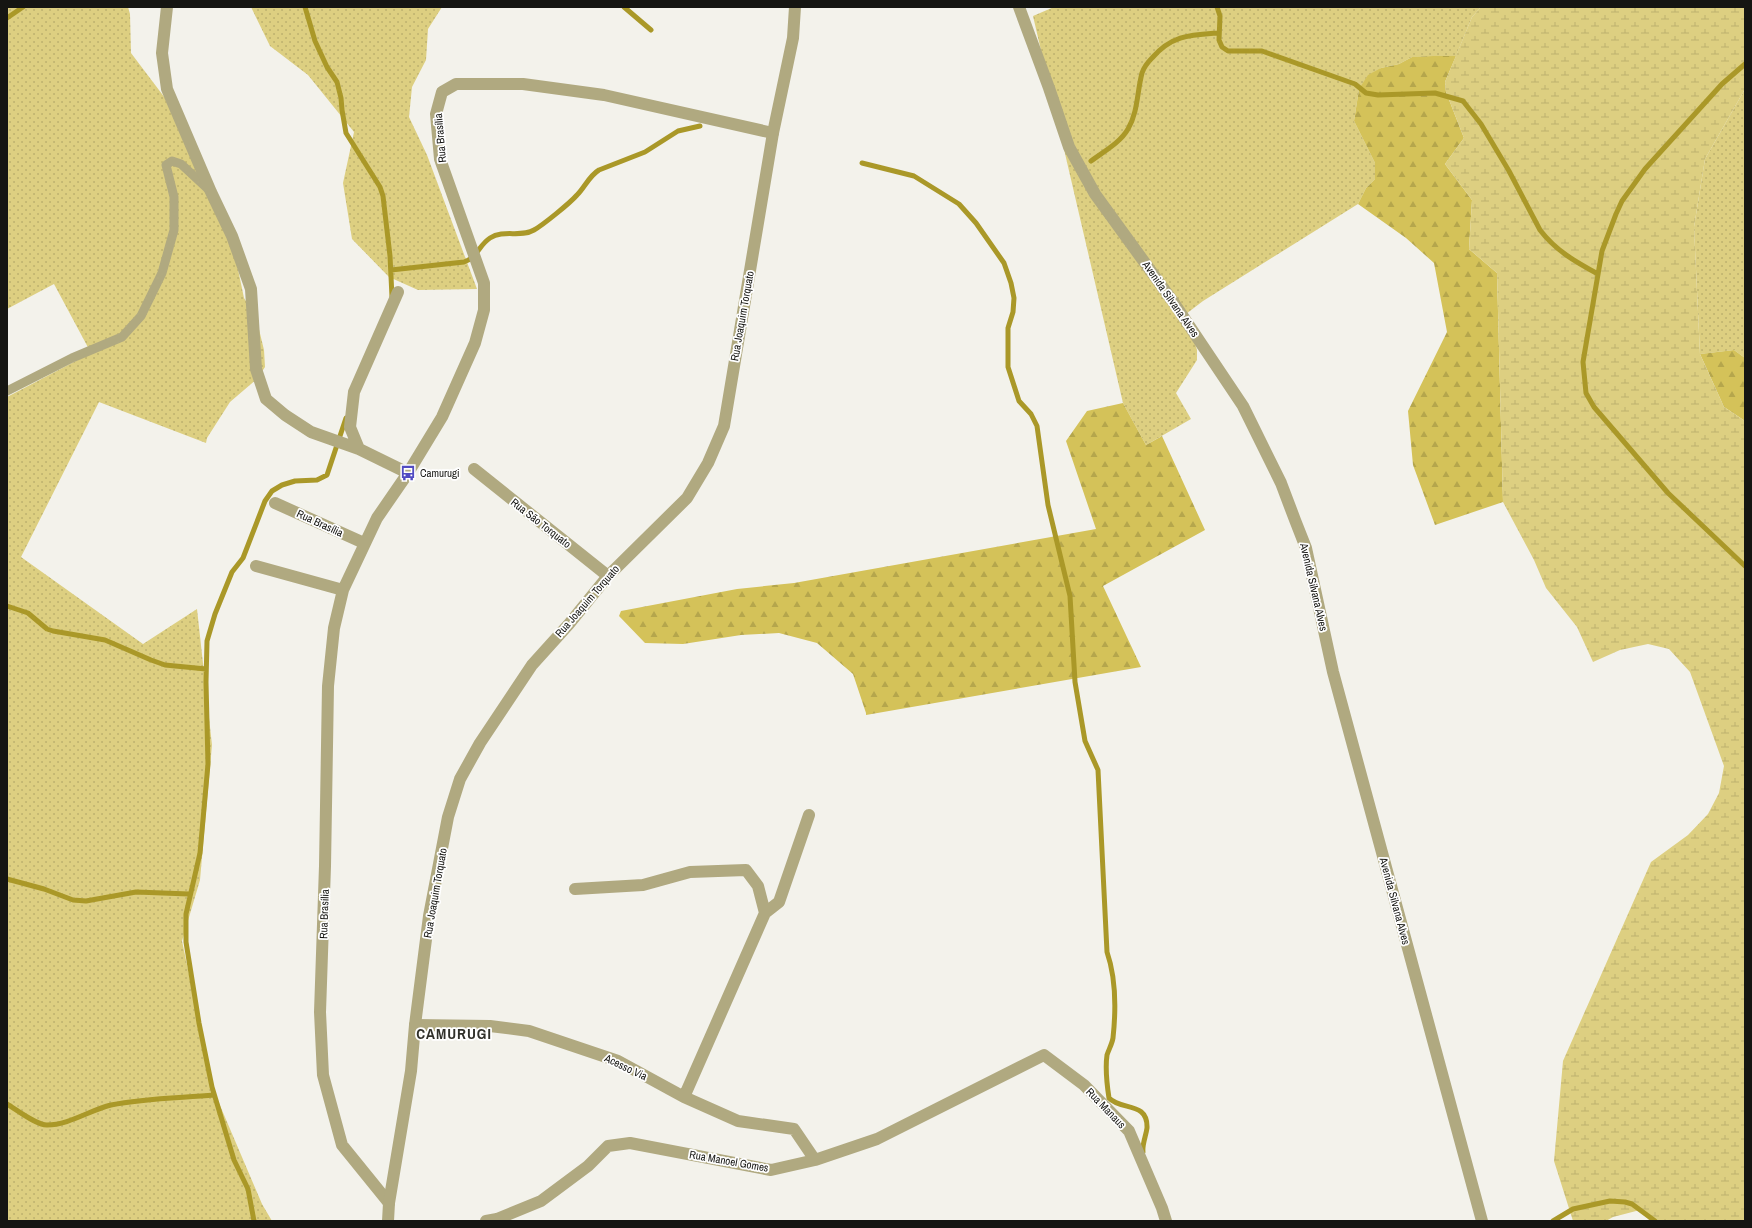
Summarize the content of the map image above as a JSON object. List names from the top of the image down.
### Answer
{
  "streets": {
    "street": [
      "Rua Brasília",
      "Avenida Silvana Alves",
      "Rua Joaquim Torquato",
      "Rua São Torquato",
      "Acesso Via",
      "Rua Manaus",
      "Rua Manoel Gomes"
    ]
  },
  "crossings": [
    ["Rua Brasília", "Rua Joaquim Torquato"],
    ["Rua Joaquim Torquato", "Rua São Torquato"],
    ["Rua Joaquim Torquato", "Acesso Via"],
    ["Acesso Via", "Rua Manoel Gomes"],
    ["Rua Manaus", "Rua Manoel Gomes"]
  ],
  "districts": ["CAMURUGI"],
  "places": {
    "bus stop": ["Camurugi"]
  }
}
